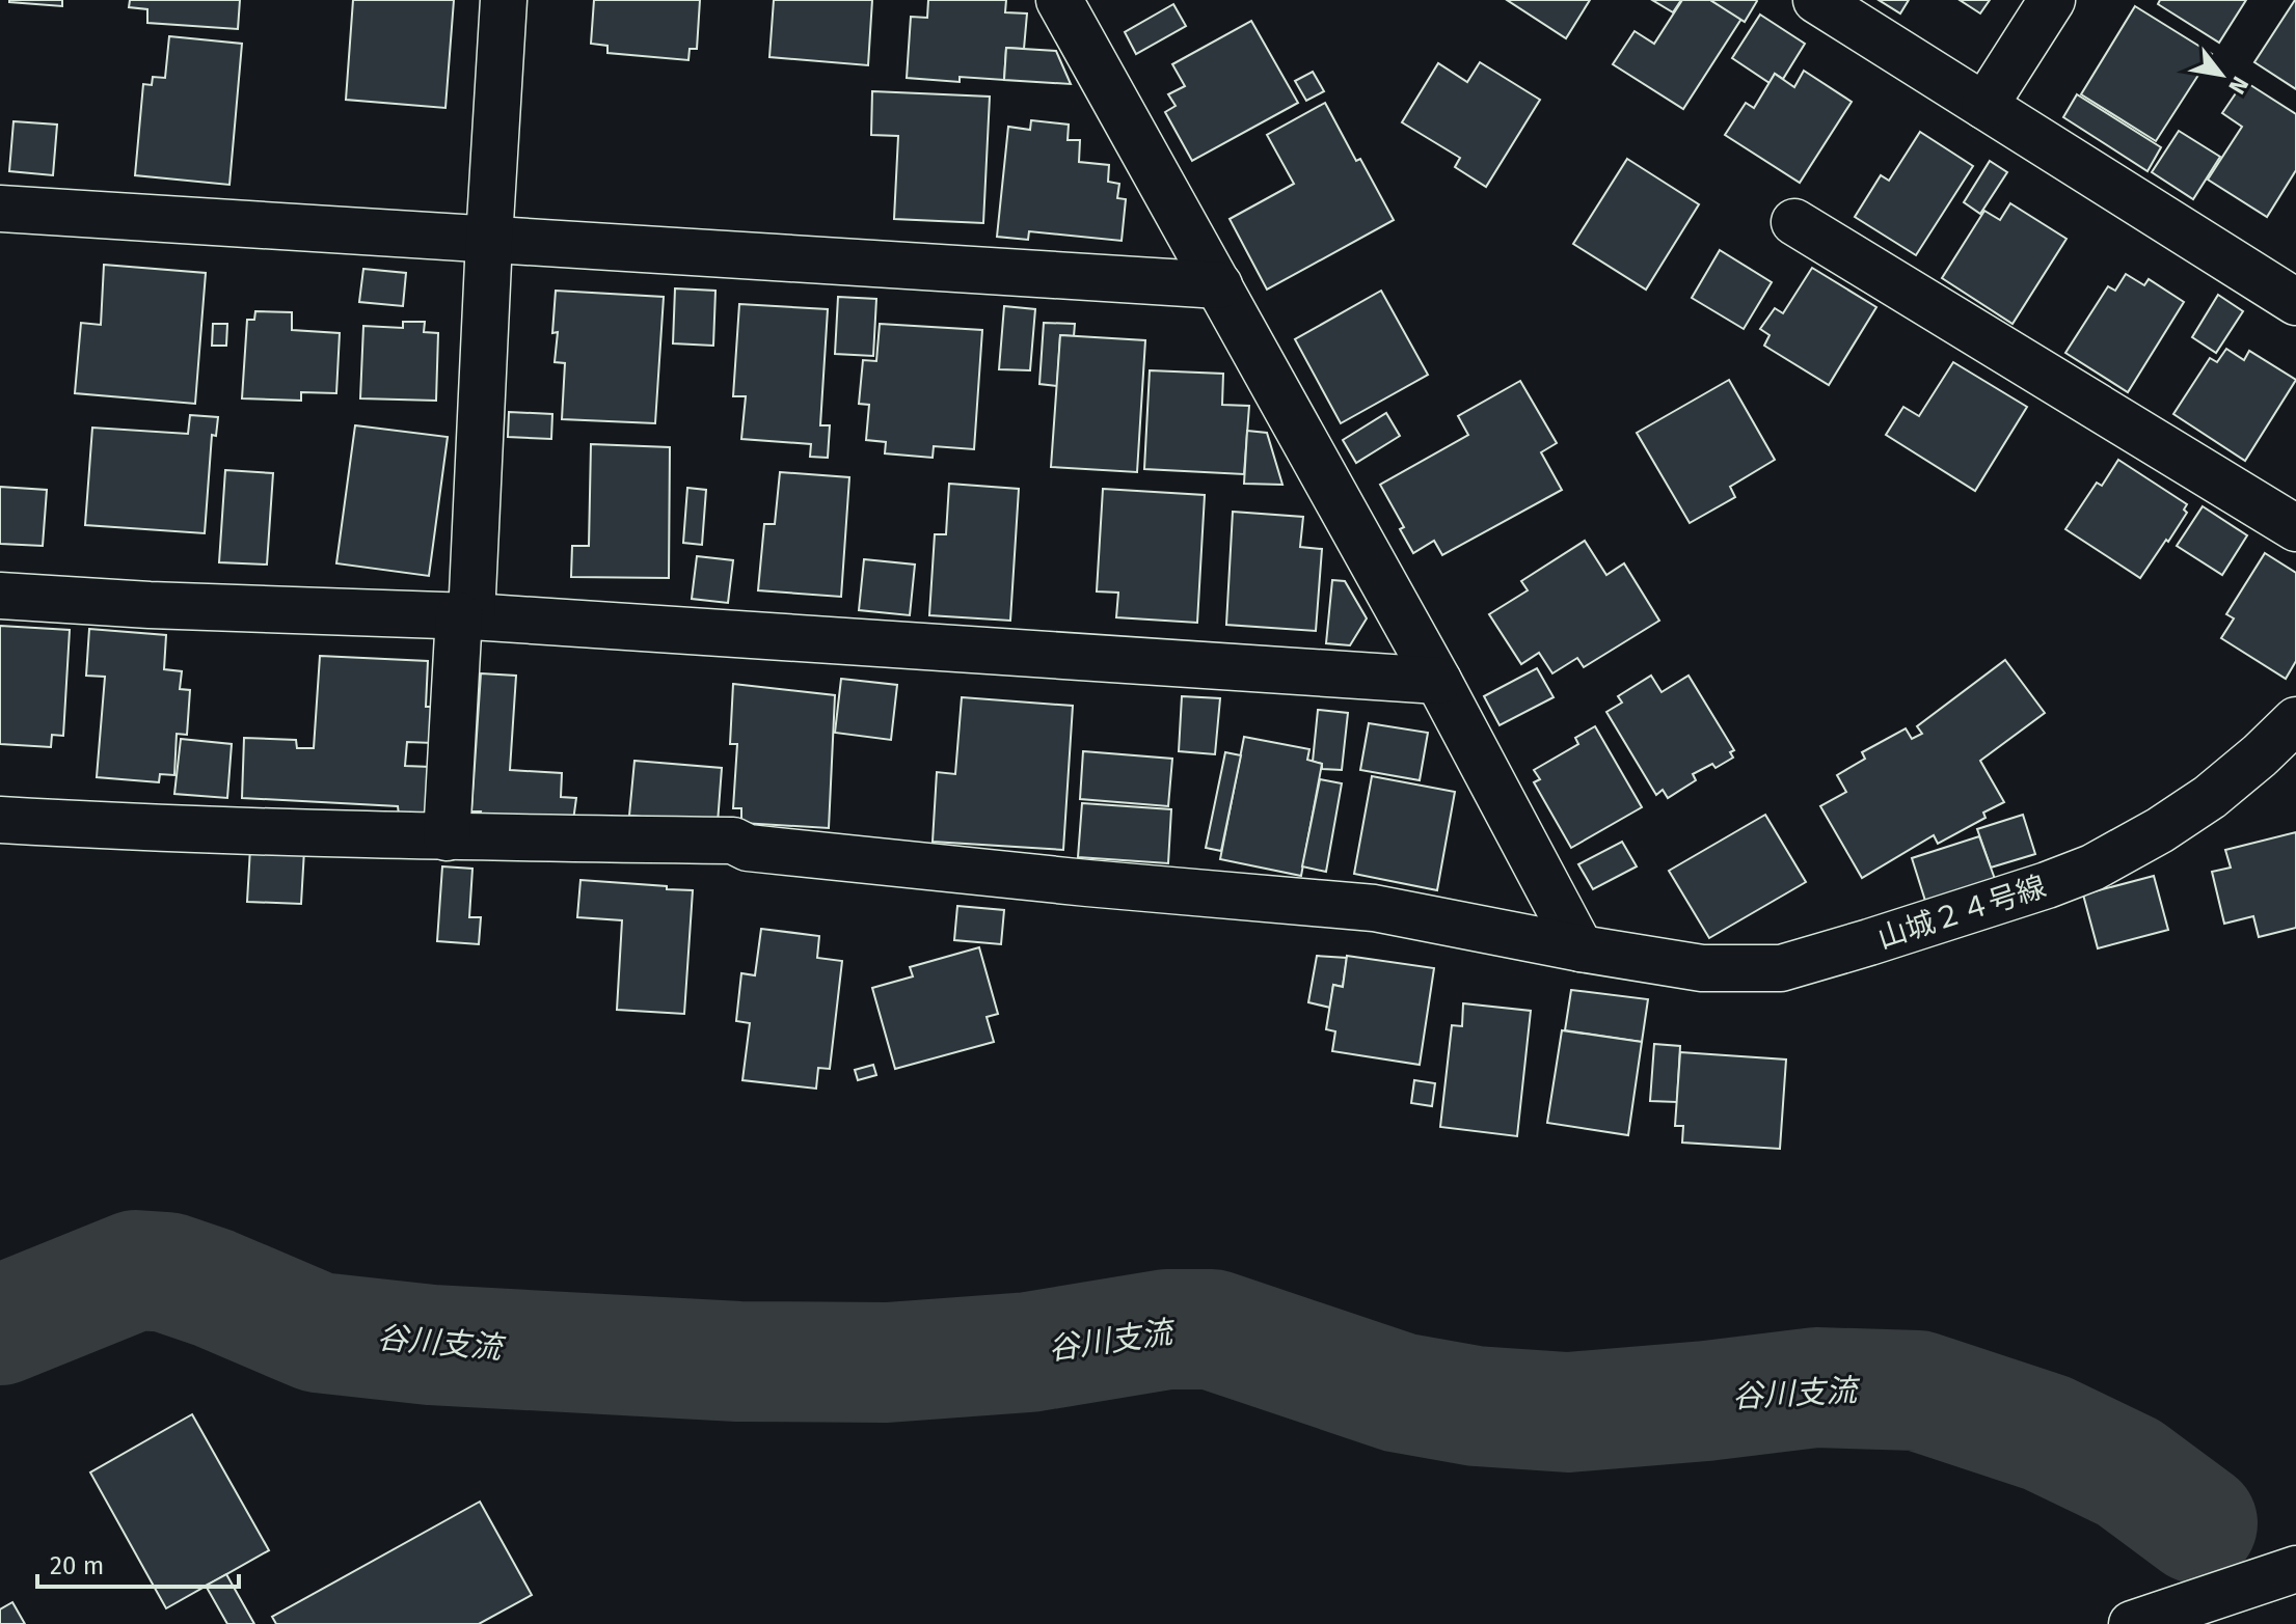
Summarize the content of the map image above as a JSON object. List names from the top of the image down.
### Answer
{
  "streets": {
    "street": ["山城２４号線"]
  },
  "water": ["谷川支流"],
  "scale_bar": "20 m",
  "north": "bottom right"
}
